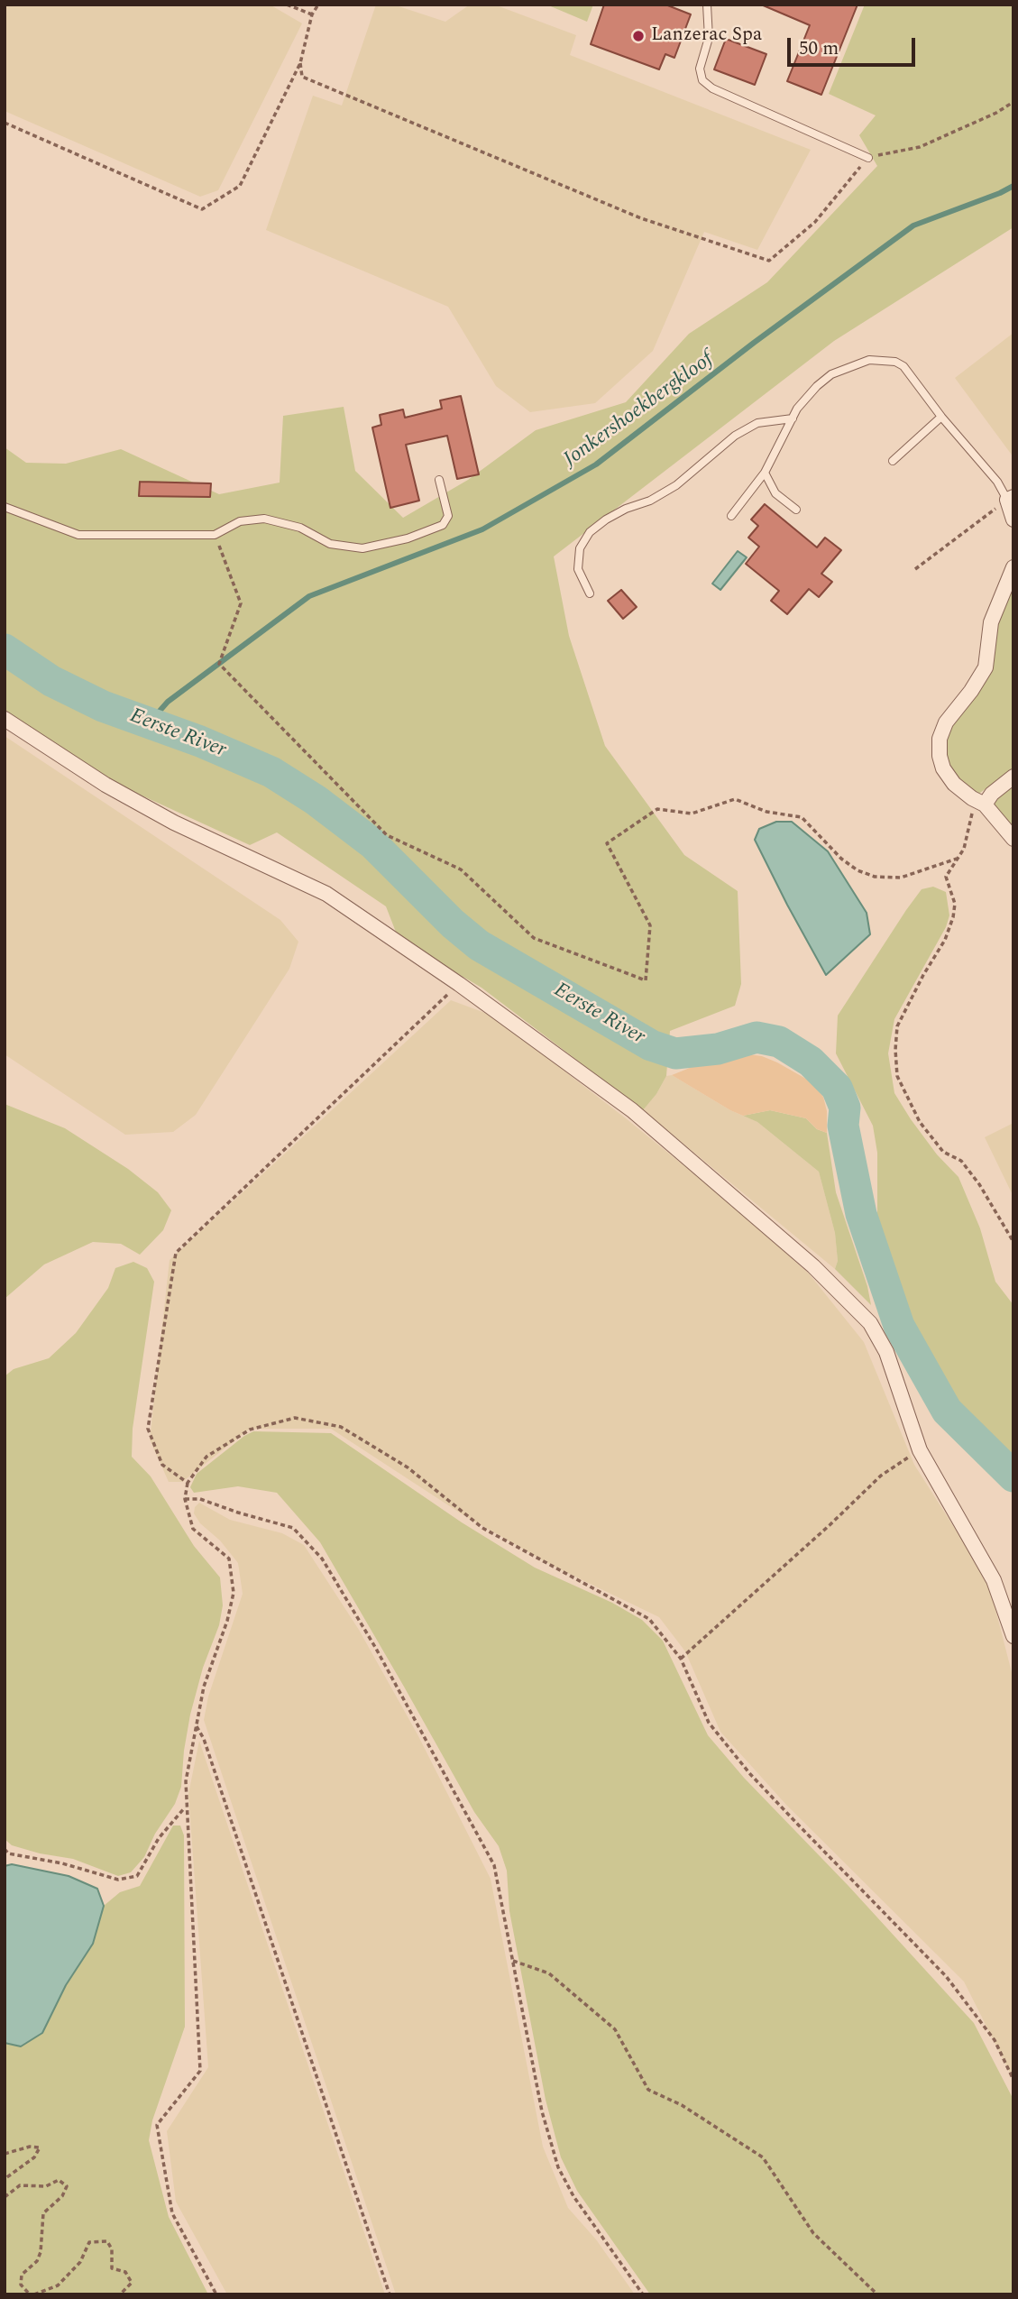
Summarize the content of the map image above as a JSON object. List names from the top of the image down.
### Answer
{
  "water": ["Jonkershoekbergkloof", "Eerste River"],
  "places": ["Lanzerac Spa"],
  "scale_bar": "50 m"
}
